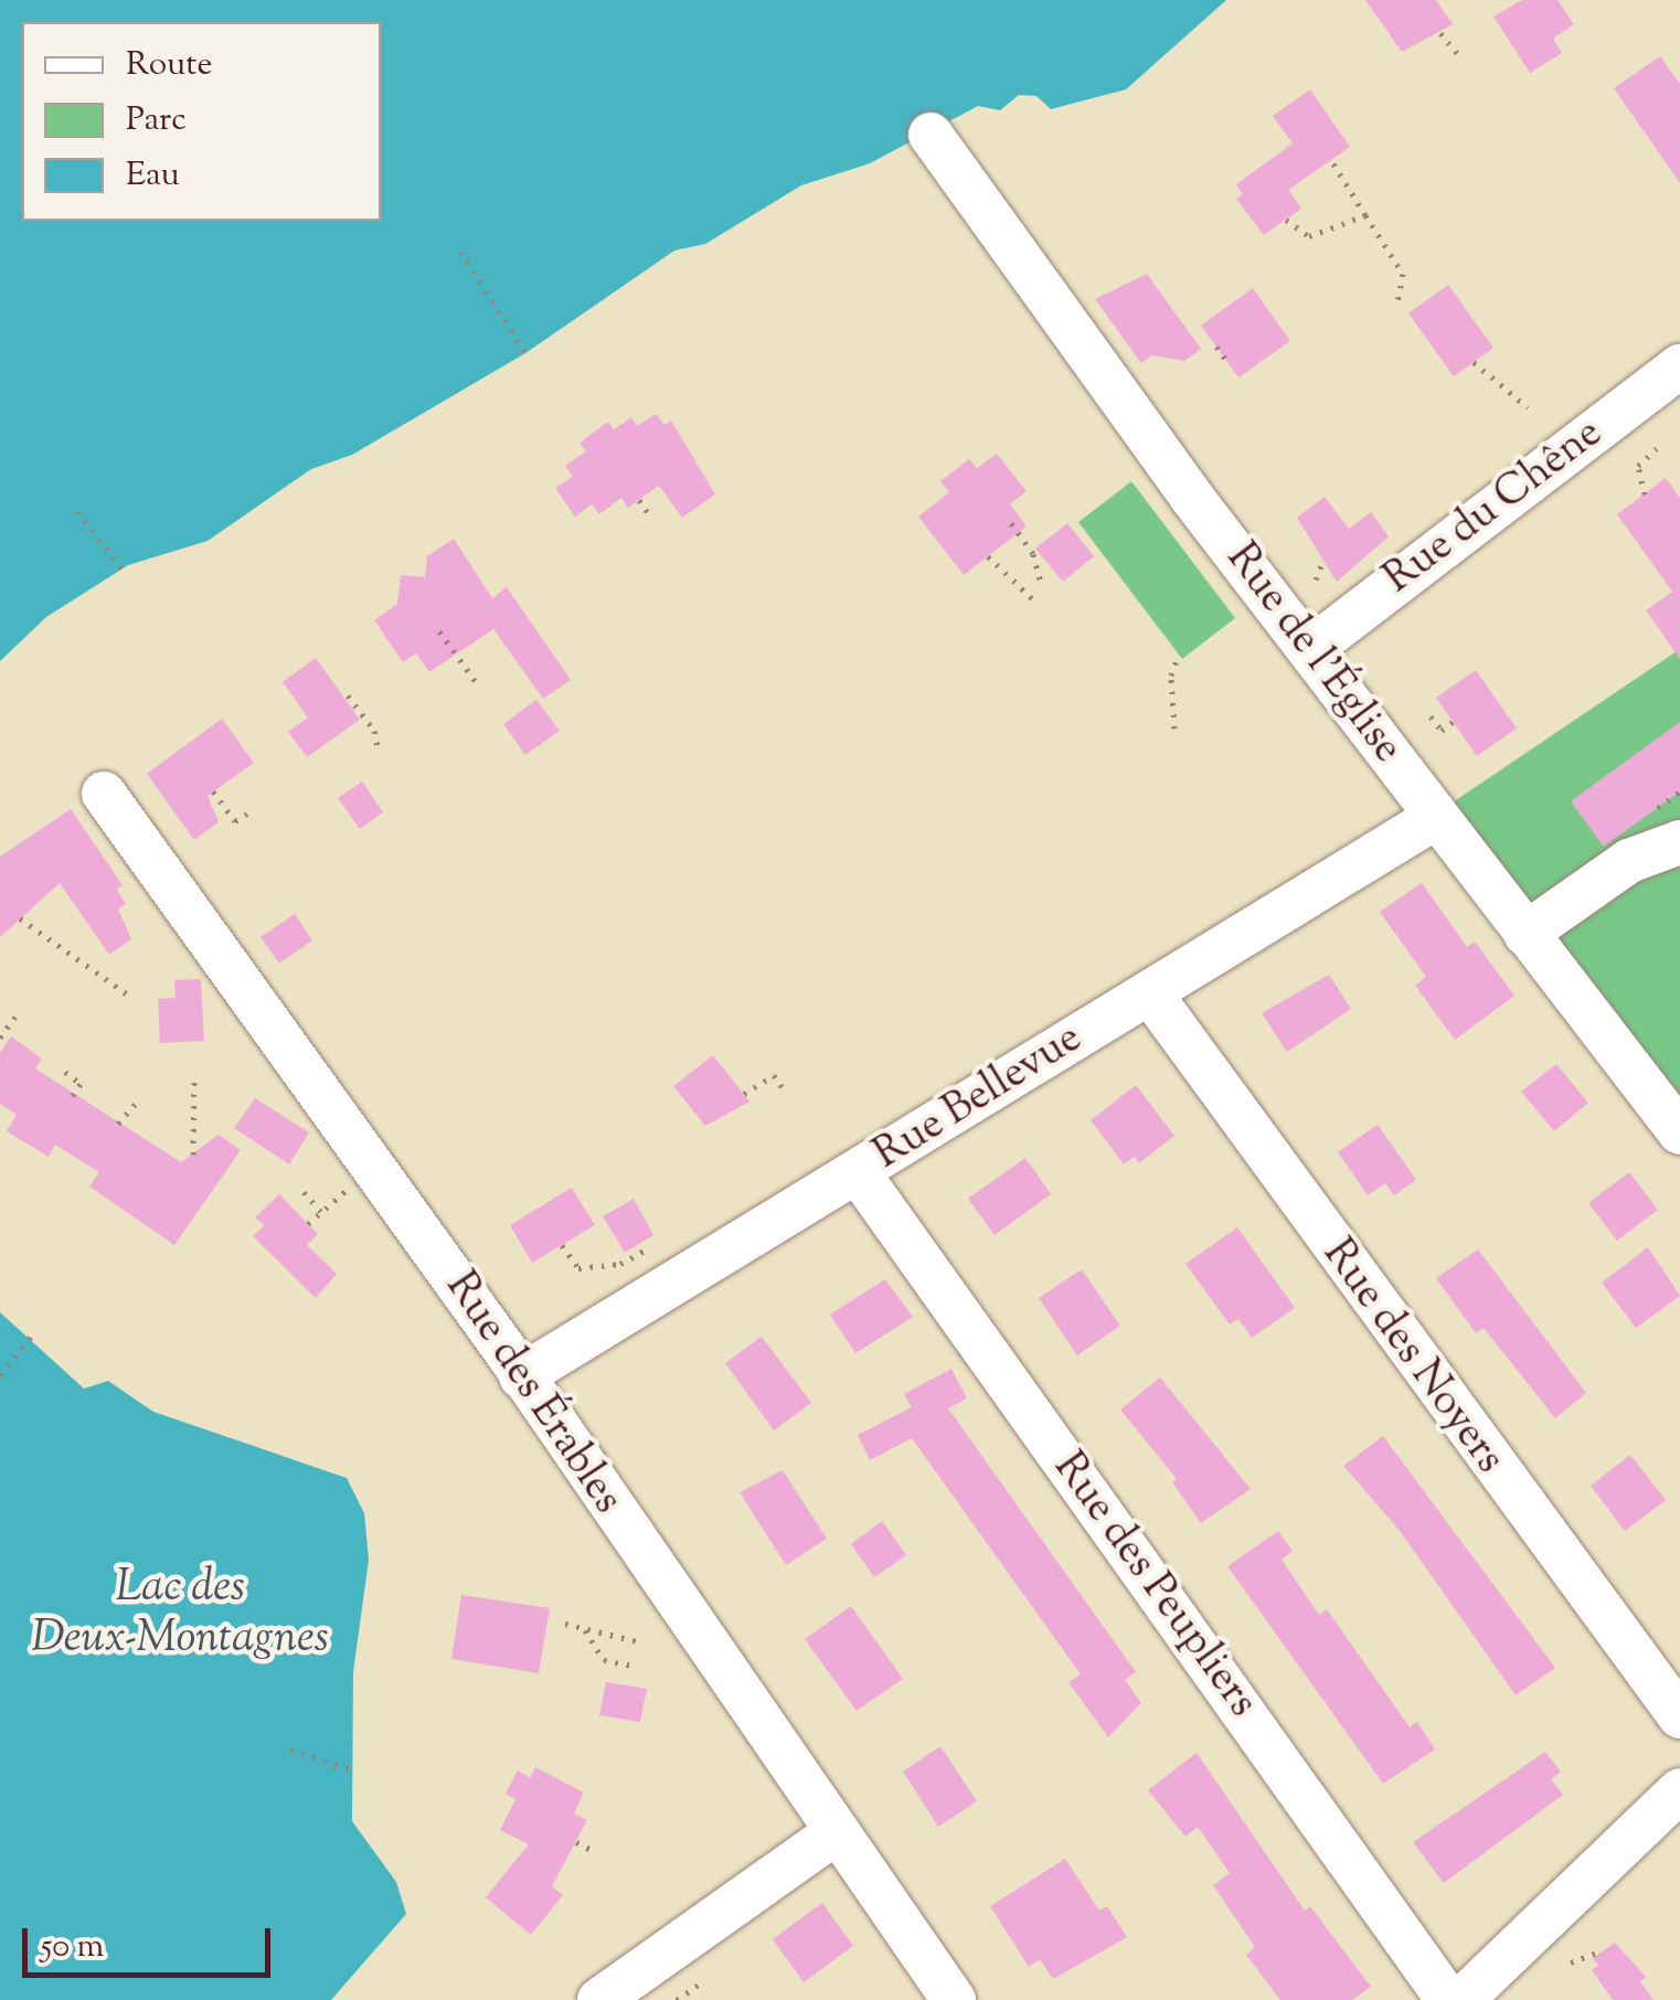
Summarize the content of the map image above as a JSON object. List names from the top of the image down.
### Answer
{
  "streets": {
    "street": [
      "Rue du Chêne",
      "Rue de l'Église",
      "Rue Bellevue",
      "Rue des Noyers",
      "Rue des Érables",
      "Rue des Peupliers"
    ]
  },
  "crossings": [
    ["Rue du Chêne", "Rue de l'Église"],
    ["Rue de l'Église", "Rue Bellevue"],
    ["Rue Bellevue", "Rue des Noyers"],
    ["Rue Bellevue", "Rue des Érables"],
    ["Rue Bellevue", "Rue des Peupliers"]
  ],
  "water": ["Lac des Deux-Montagnes"],
  "legend": ["Route", "Parc", "Eau"],
  "scale_bar": "50 m"
}
